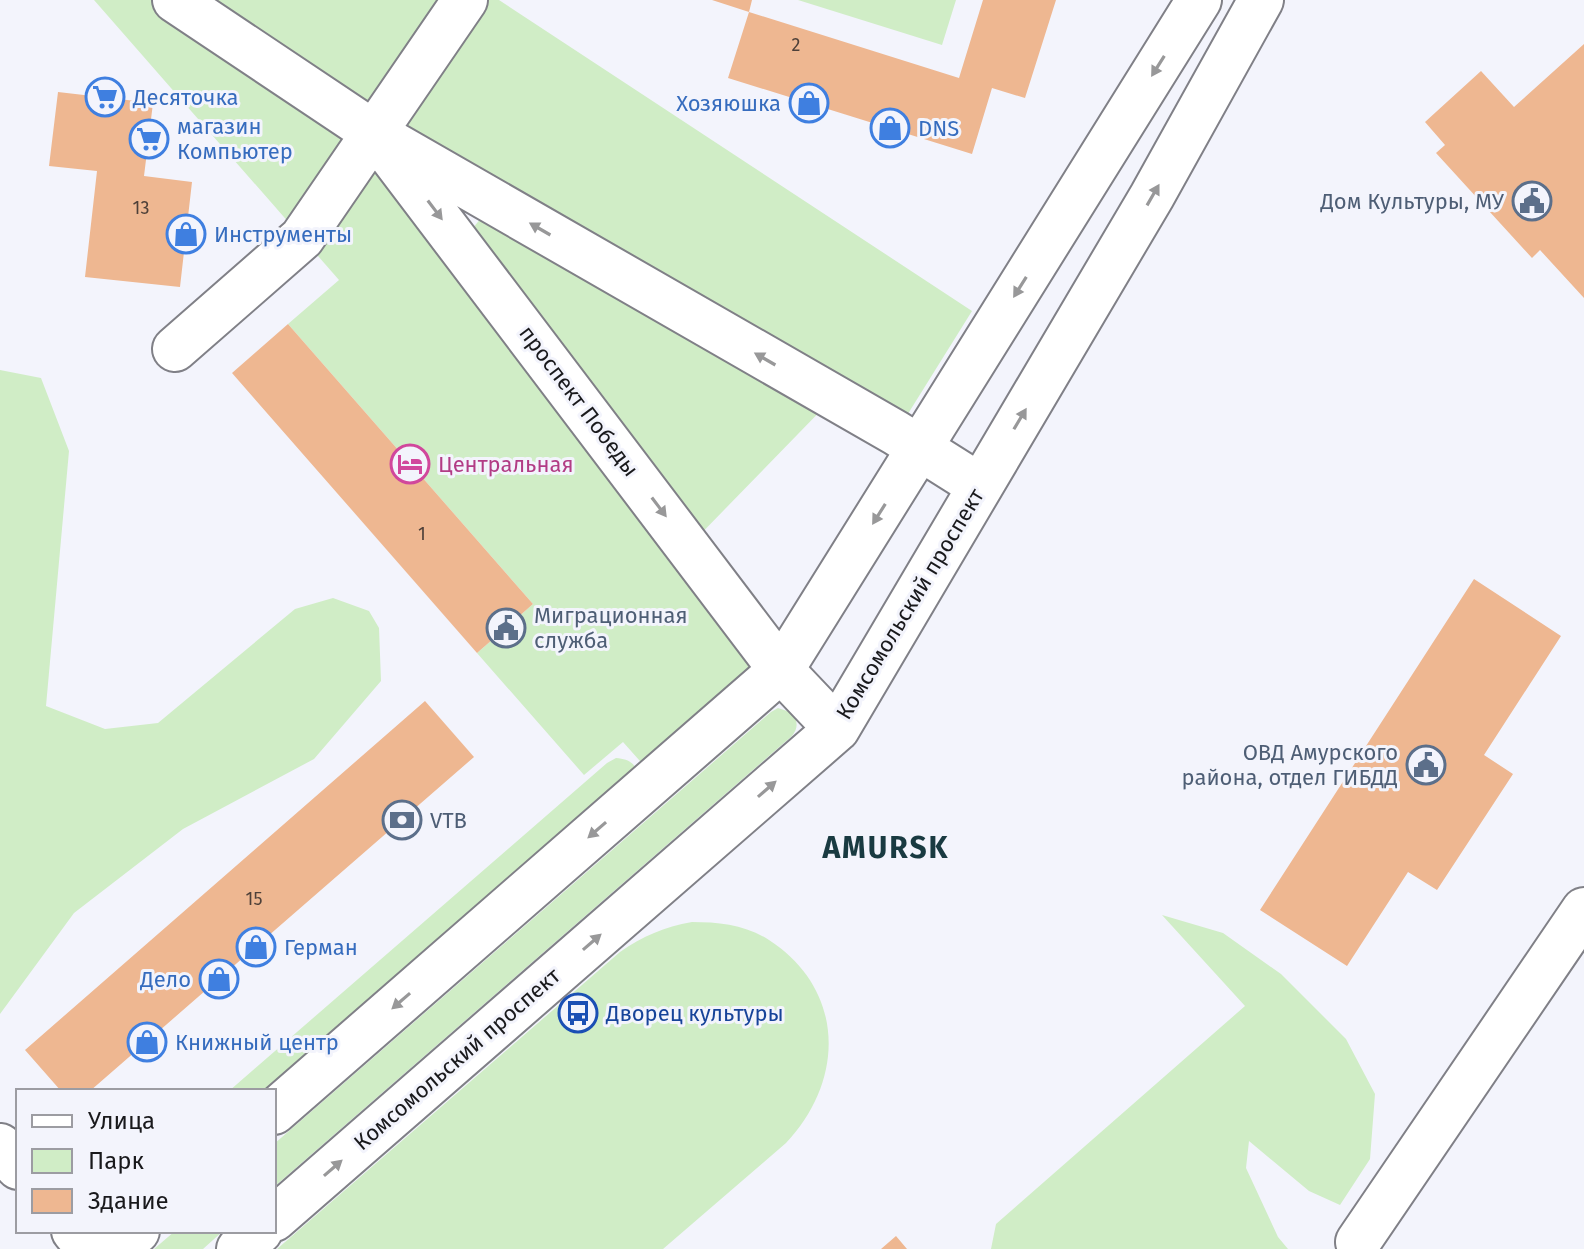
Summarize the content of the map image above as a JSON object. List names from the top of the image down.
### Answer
{
  "streets": {
    "street": ["проспект Победы", "Комсомольский проспект"]
  },
  "crossings": [
    ["проспект Победы", "Комсомольский проспект"]
  ],
  "districts": ["AMURSK"],
  "places": {
    "supermarket": ["Десяточка", "магазин Компьютер"],
    "shop": [
      "Хозяюшка",
      "DNS",
      "Инструменты",
      "Герман",
      "Дело",
      "Книжный центр"
    ],
    "public building": ["Дом Культуры, МУ", "Миграционная служба", "ОВД Амурского района, отдел ГИБДД"],
    "hotel": ["Центральная"],
    "bank": ["VTB"],
    "bus stop": ["Дворец культуры"]
  },
  "house_numbers": [
    "2",
    "13",
    "1",
    "15"
  ],
  "legend": ["Улица", "Парк", "Здание"]
}
